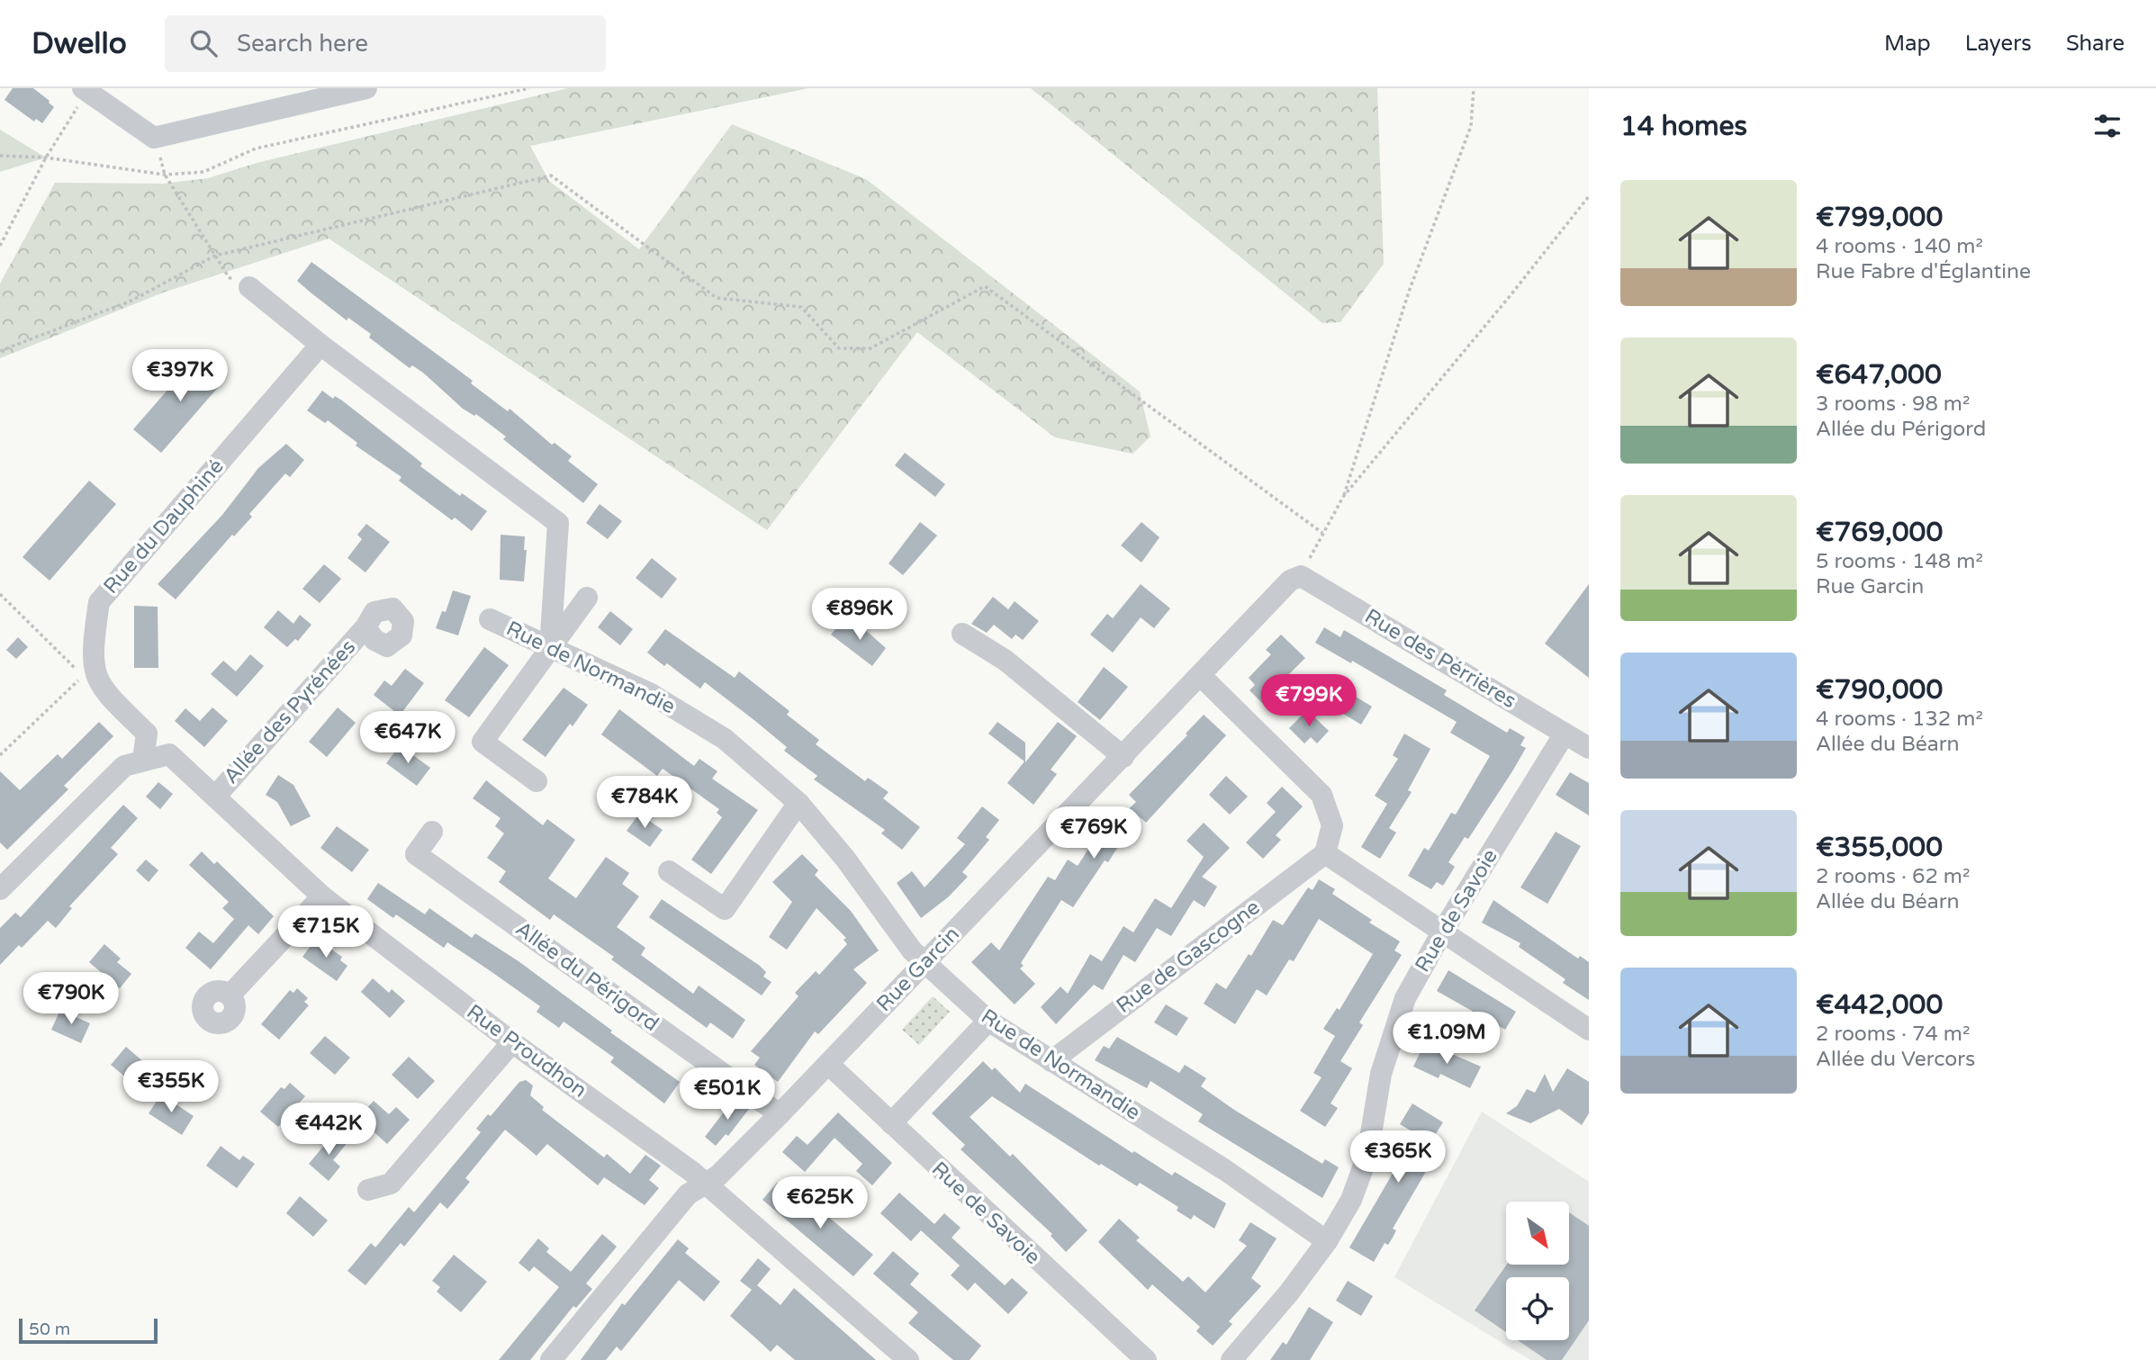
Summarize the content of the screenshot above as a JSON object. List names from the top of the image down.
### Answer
{
  "streets": {
    "street": [
      "Rue du Dauphiné",
      "Rue des Pérrières",
      "Rue de Normandie",
      "Allée des Pyrénées",
      "Rue de Savoie",
      "Rue de Gascogne",
      "Rue Garcin",
      "Allée du Périgord",
      "Rue Proudhon"
    ]
  },
  "crossings": [
    ["Rue du Dauphiné", "Rue Proudhon"],
    ["Rue des Pérrières", "Rue de Savoie"],
    ["Rue des Pérrières", "Rue Garcin"],
    ["Rue de Normandie", "Rue de Savoie"],
    ["Rue de Normandie", "Rue de Gascogne"],
    ["Rue de Normandie", "Rue Garcin"],
    ["Allée des Pyrénées", "Rue Proudhon"],
    ["Rue de Savoie", "Rue Garcin"],
    ["Rue Garcin", "Allée du Périgord"],
    ["Rue Garcin", "Rue Proudhon"]
  ],
  "scale_bar": "50 m",
  "north": "bottom right",
  "page": {
    "header": "Dwello",
    "search": "Search here",
    "nav": ["Map", "Layers", "Share"],
    "heading": "14 homes",
    "list": [
      {
        "name": "€799,000",
        "note": "4 rooms · 140 m² · Rue Fabre d'Églantine"
      },
      {
        "name": "€647,000",
        "note": "3 rooms · 98 m² · Allée du Périgord"
      },
      {
        "name": "€769,000",
        "note": "5 rooms · 148 m² · Rue Garcin"
      },
      {
        "name": "€790,000",
        "note": "4 rooms · 132 m² · Allée du Béarn"
      },
      {
        "name": "€355,000",
        "note": "2 rooms · 62 m² · Allée du Béarn"
      },
      {
        "name": "€442,000",
        "note": "2 rooms · 74 m² · Allée du Vercors"
      }
    ],
    "price": [
      "€397K",
      "€896K",
      "€799K",
      "€647K",
      "€784K",
      "€769K",
      "€715K",
      "€790K",
      "€1.09M",
      "€355K",
      "€501K",
      "€442K",
      "€365K",
      "€625K"
    ],
    "scale": "50 m"
  }
}
